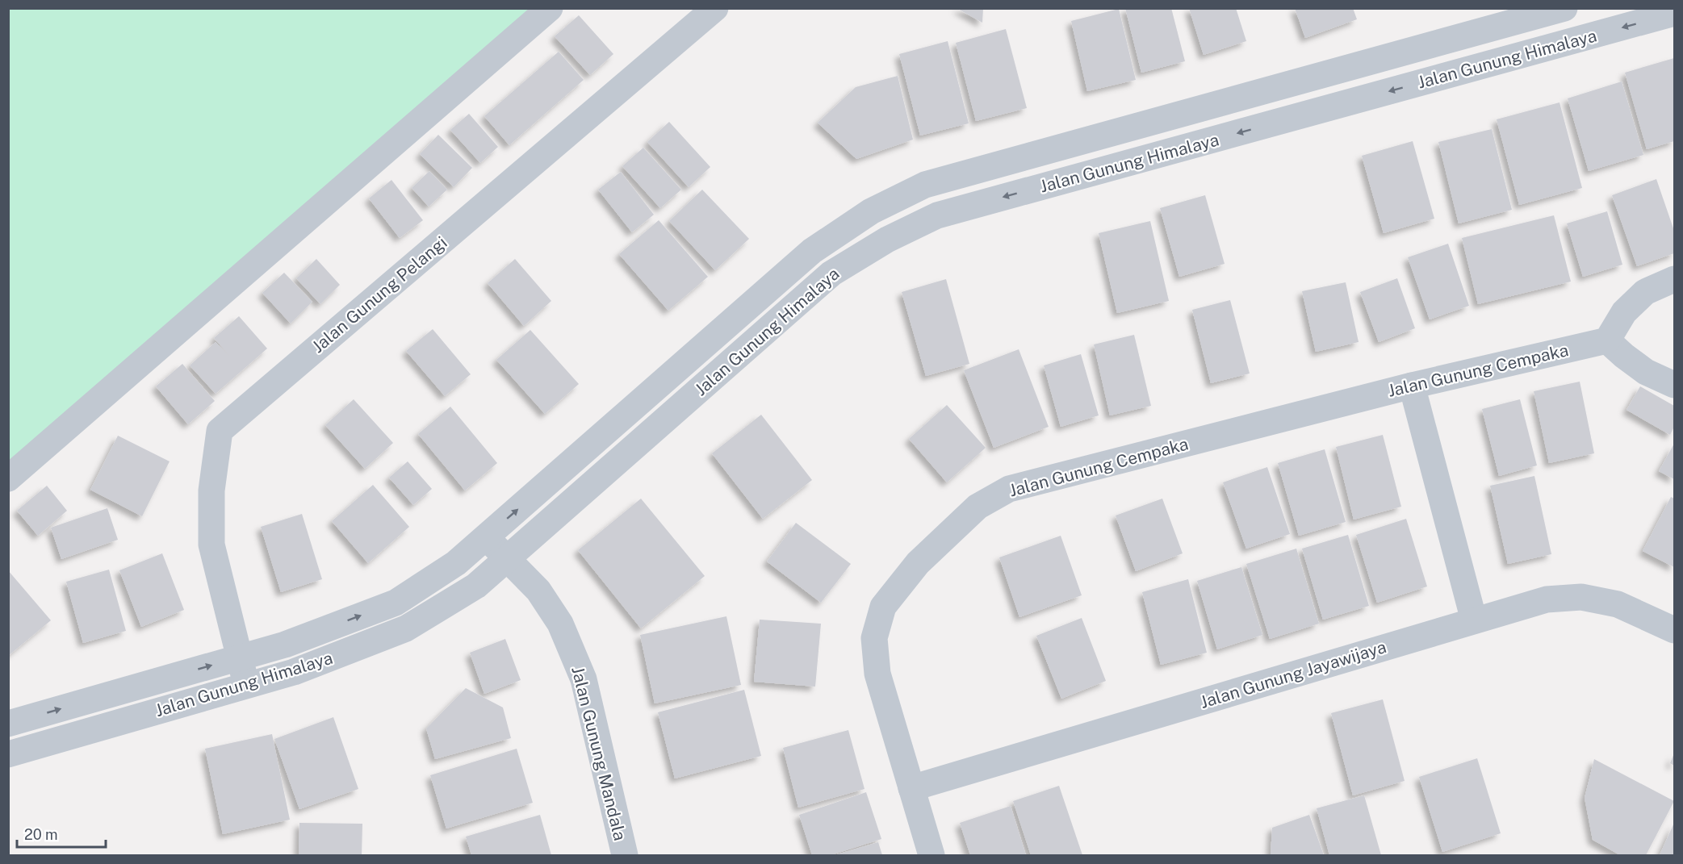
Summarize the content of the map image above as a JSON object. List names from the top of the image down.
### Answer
{
  "streets": {
    "street": [
      "Jalan Gunung Himalaya",
      "Jalan Gunung Pelangi",
      "Jalan Gunung Cempaka",
      "Jalan Gunung Jayawijaya",
      "Jalan Gunung Mandala"
    ]
  },
  "crossings": [
    ["Jalan Gunung Himalaya", "Jalan Gunung Pelangi"],
    ["Jalan Gunung Himalaya", "Jalan Gunung Mandala"],
    ["Jalan Gunung Cempaka", "Jalan Gunung Jayawijaya"]
  ],
  "scale_bar": "20 m"
}
